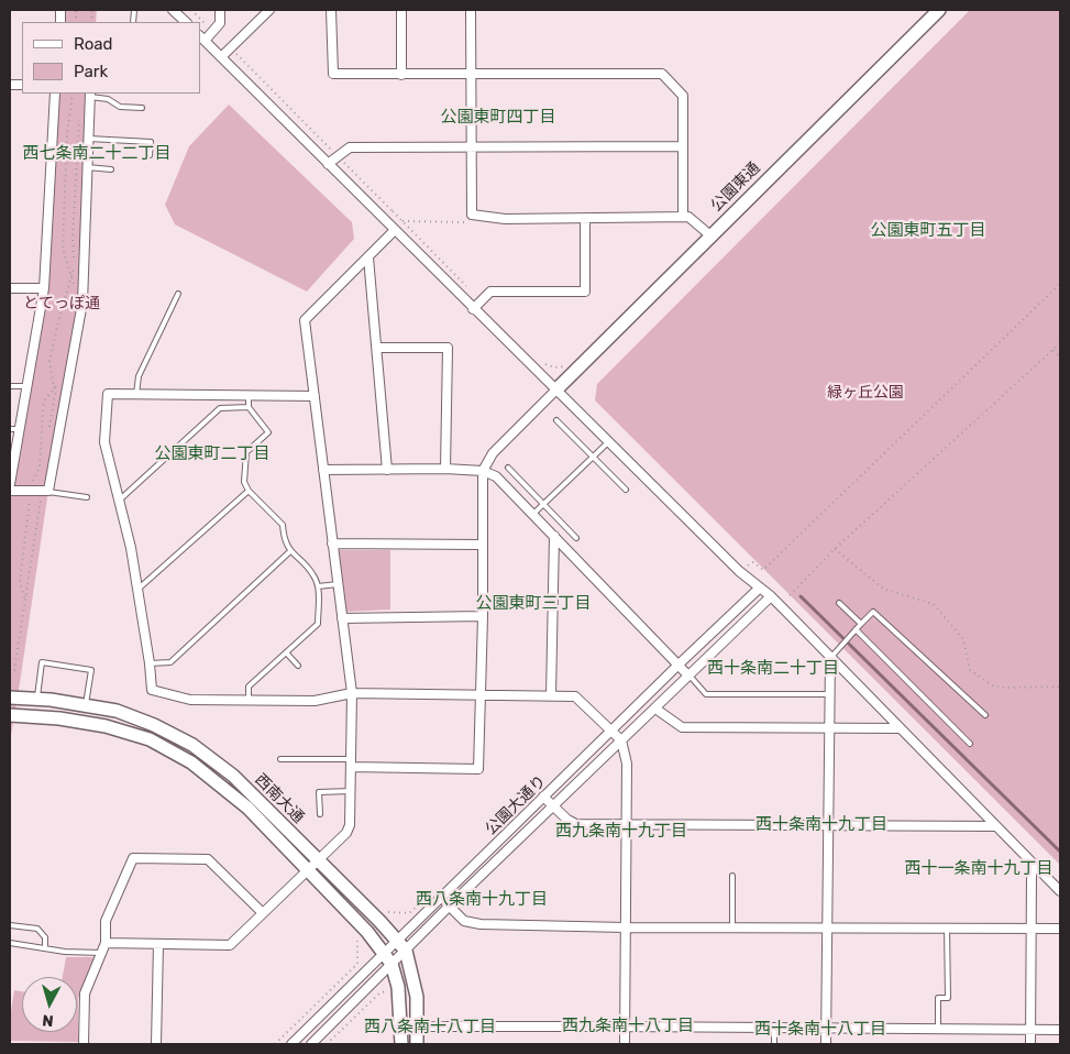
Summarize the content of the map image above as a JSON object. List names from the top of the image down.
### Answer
{
  "streets": {
    "street": ["公園東通", "西南大通", "公園大通り"]
  },
  "crossings": [
    ["西南大通", "公園大通り"]
  ],
  "districts": [
    "公園東町四丁目",
    "西七条南二十二丁目",
    "公園東町五丁目",
    "公園東町二丁目",
    "公園東町三丁目",
    "西十条南二十丁目",
    "西十条南十九丁目",
    "西九条南十九丁目",
    "西十一条南十九丁目",
    "西八条南十九丁目",
    "西九条南十八丁目",
    "西八条南十八丁目",
    "西十条南十八丁目"
  ],
  "parks": ["とてっぽ通", "緑ヶ丘公園"],
  "legend": ["Road", "Park"],
  "north": "bottom"
}
